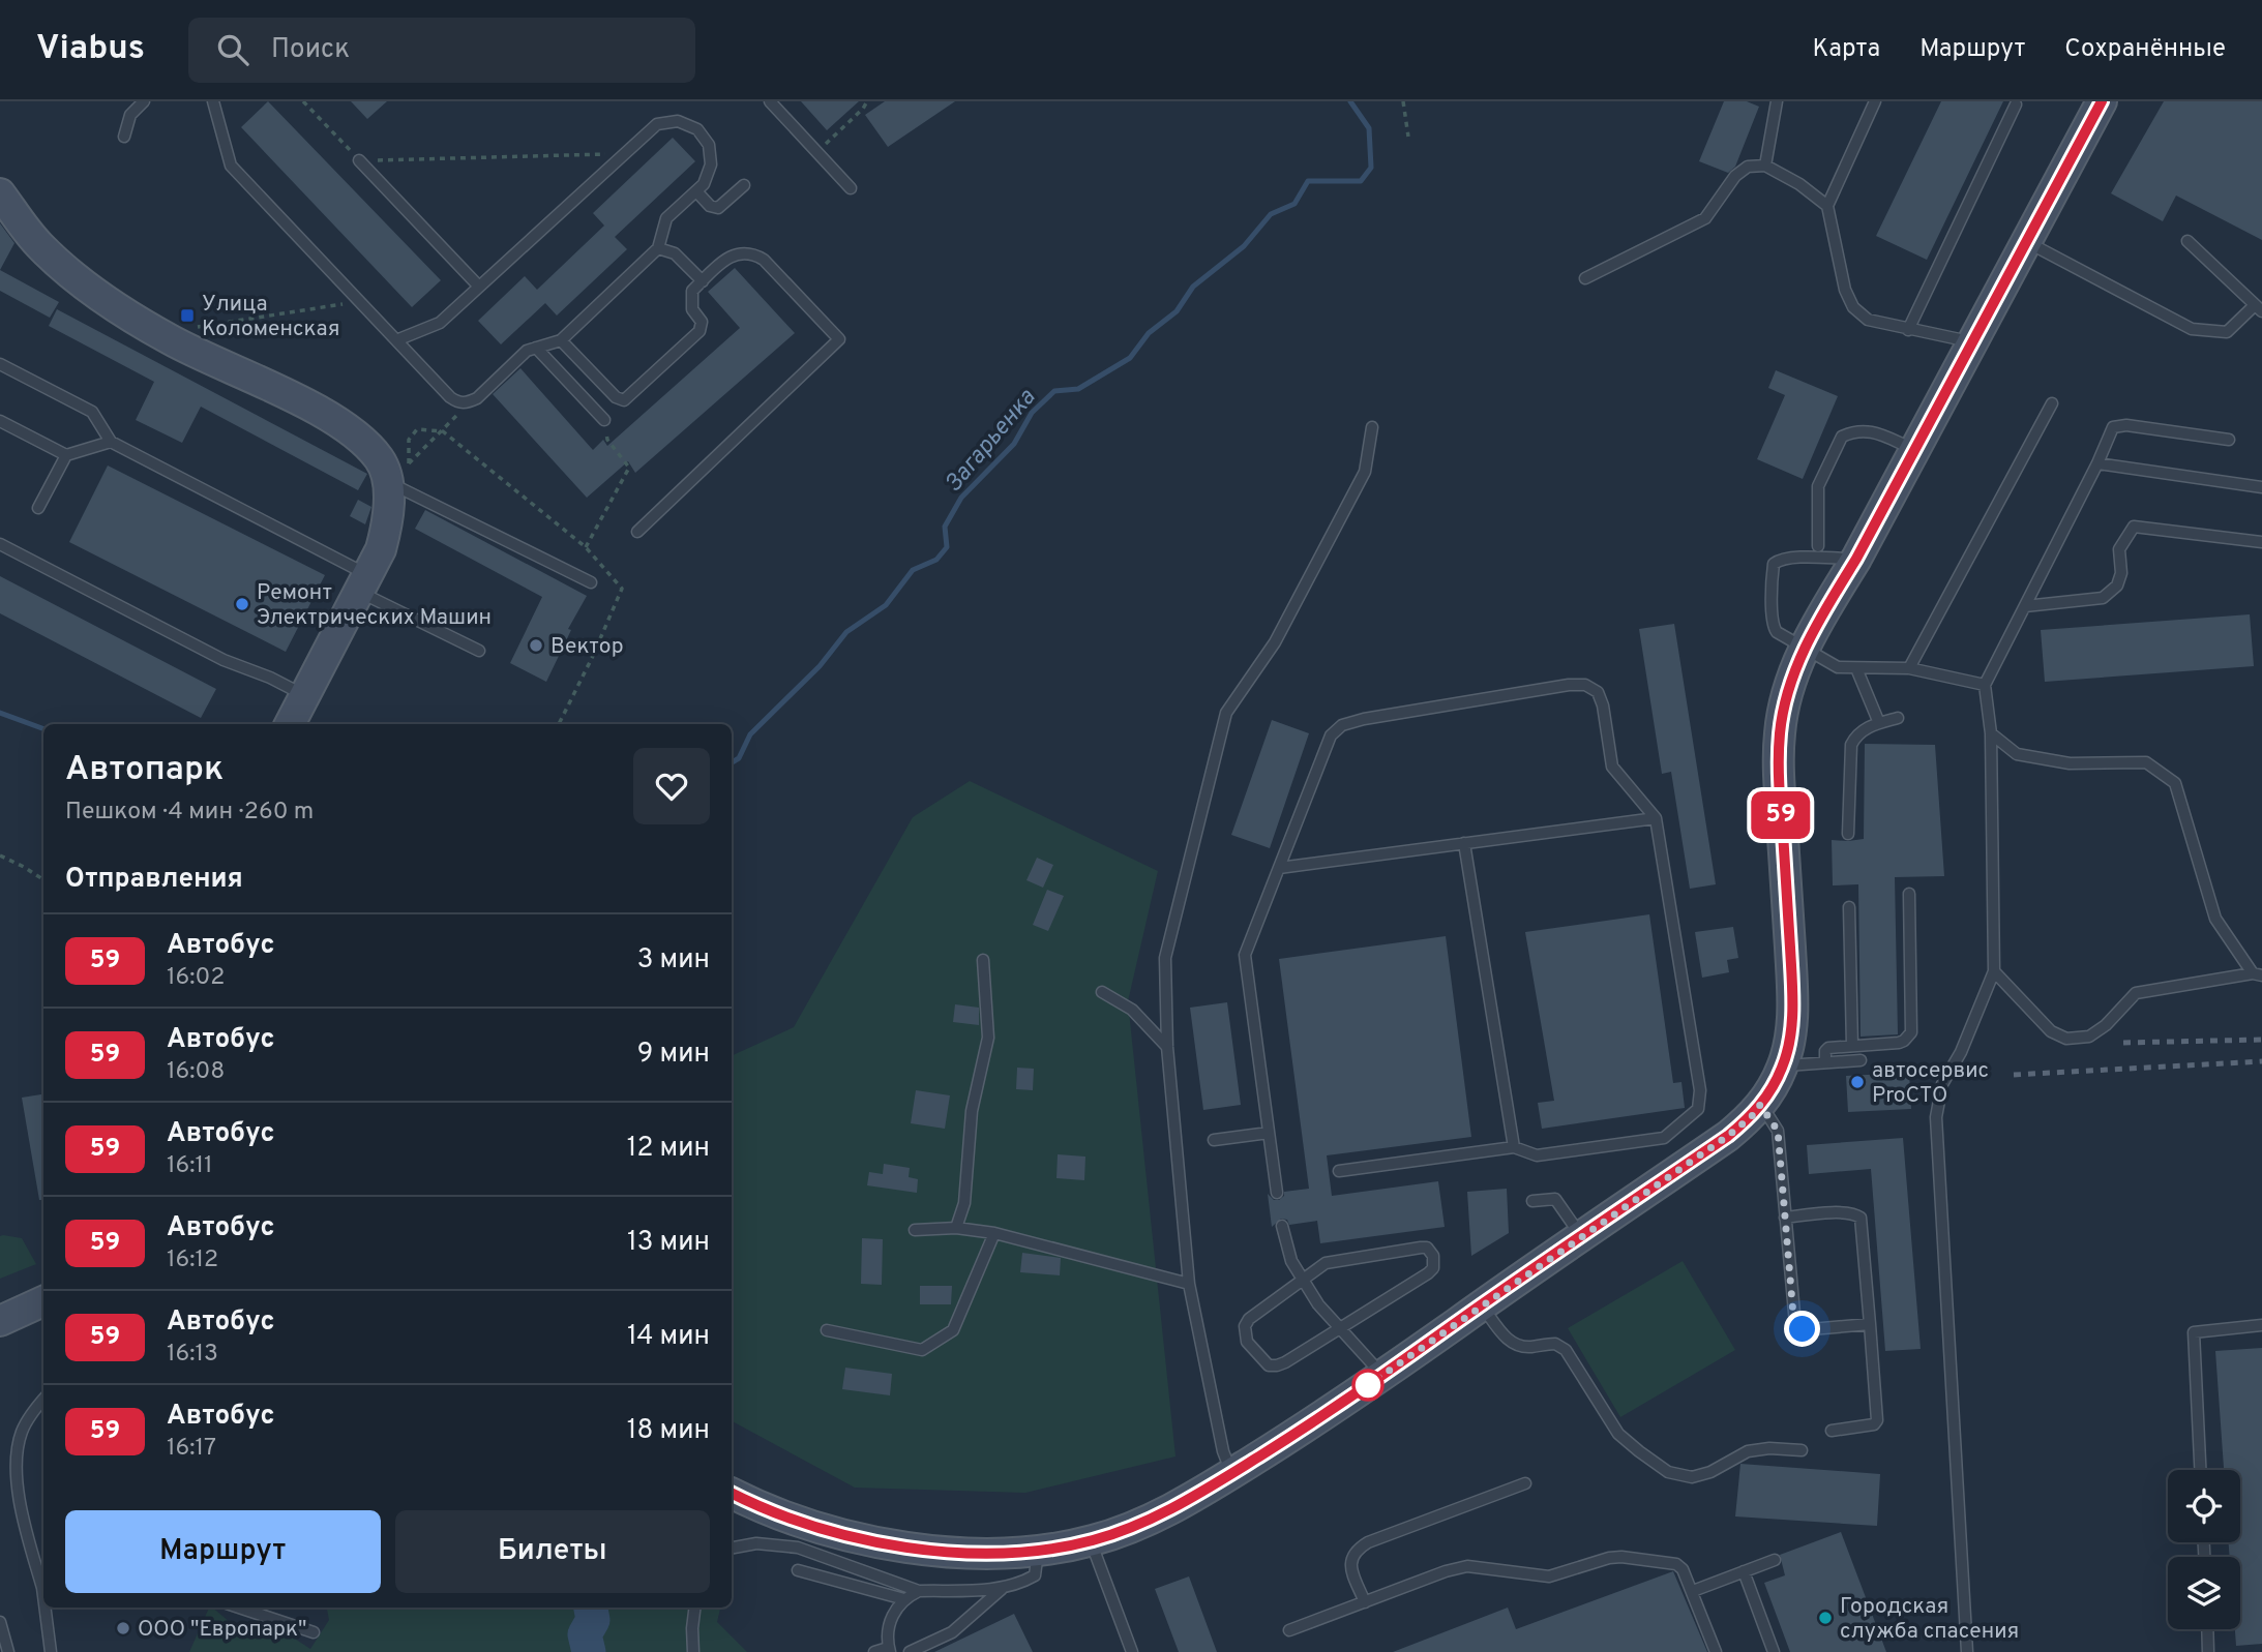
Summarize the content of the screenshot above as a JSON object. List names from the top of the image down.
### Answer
{
  "water": ["Загарьенка"],
  "places": {
    "transit": ["Улица Коломенская"],
    "other": [
      "Ремонт Электрических Машин",
      "Вектор",
      "автосервис ProСТО",
      "Городская служба спасения",
      "ООО \"Европарк\""
    ]
  },
  "lines": ["bus line 59"],
  "page": {
    "header": "Viabus",
    "search": "Поиск",
    "nav": ["Карта", "Маршрут", "Сохранённые"],
    "on_map": "59",
    "heading": [
      ["Автопарк", "Пешком · 4 мин · 260 m"],
      "Отправления"
    ],
    "list": [
      {
        "mark": "59",
        "name": "Автобус",
        "note": "16:02",
        "value": "3 мин"
      },
      {
        "mark": "59",
        "name": "Автобус",
        "note": "16:08",
        "value": "9 мин"
      },
      {
        "mark": "59",
        "name": "Автобус",
        "note": "16:11",
        "value": "12 мин"
      },
      {
        "mark": "59",
        "name": "Автобус",
        "note": "16:12",
        "value": "13 мин"
      },
      {
        "mark": "59",
        "name": "Автобус",
        "note": "16:13",
        "value": "14 мин"
      },
      {
        "mark": "59",
        "name": "Автобус",
        "note": "16:17",
        "value": "18 мин"
      }
    ],
    "buttons": ["Маршрут", "Билеты"]
  }
}
